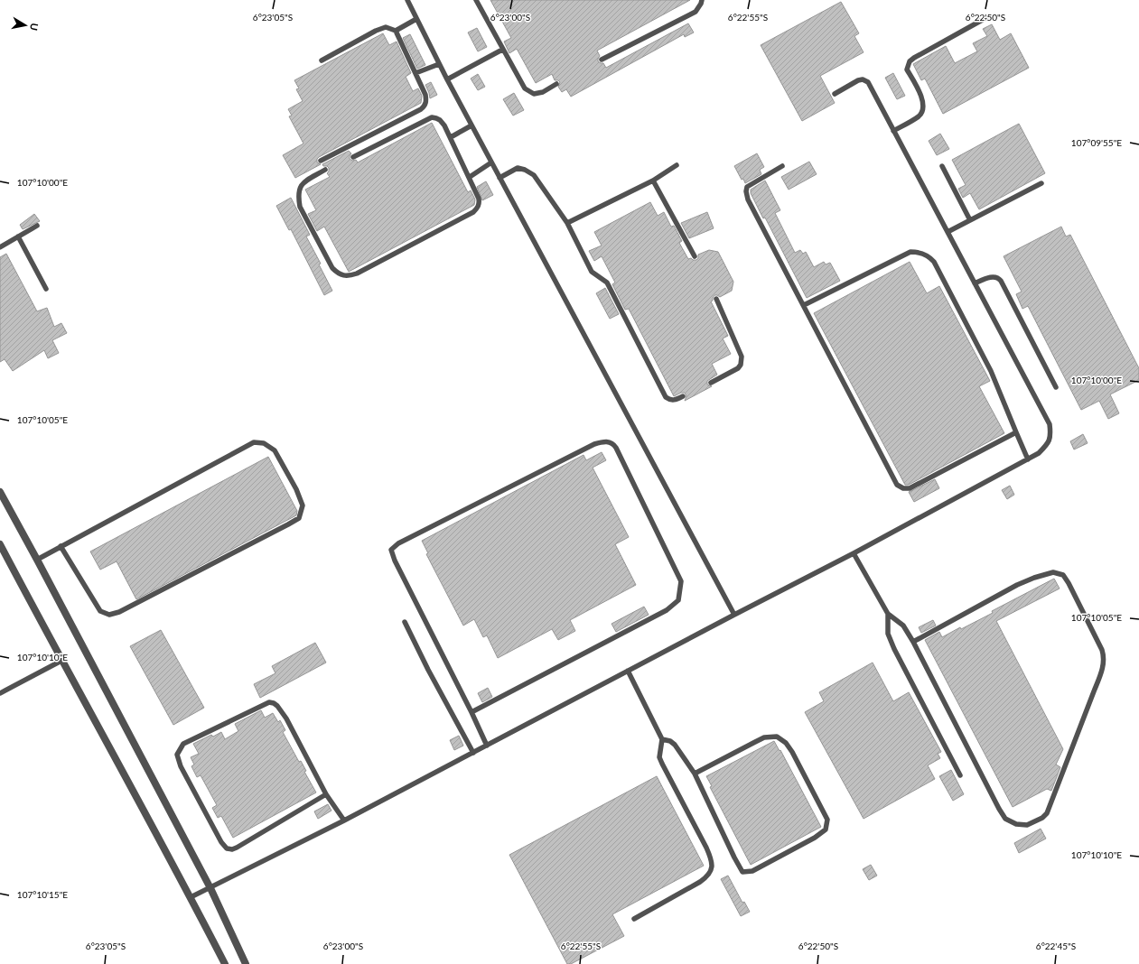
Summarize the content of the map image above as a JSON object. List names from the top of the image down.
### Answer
{
  "north": "right",
  "coordinates": [
    "6°23'05\"S",
    "6°23'00\"S",
    "6°22'55\"S",
    "6°22'50\"S",
    "107°09'55\"E",
    "107°10'00\"E",
    "107°10'05\"E",
    "107°10'10\"E",
    "107°10'15\"E",
    "6°22'45\"S"
  ]
}
